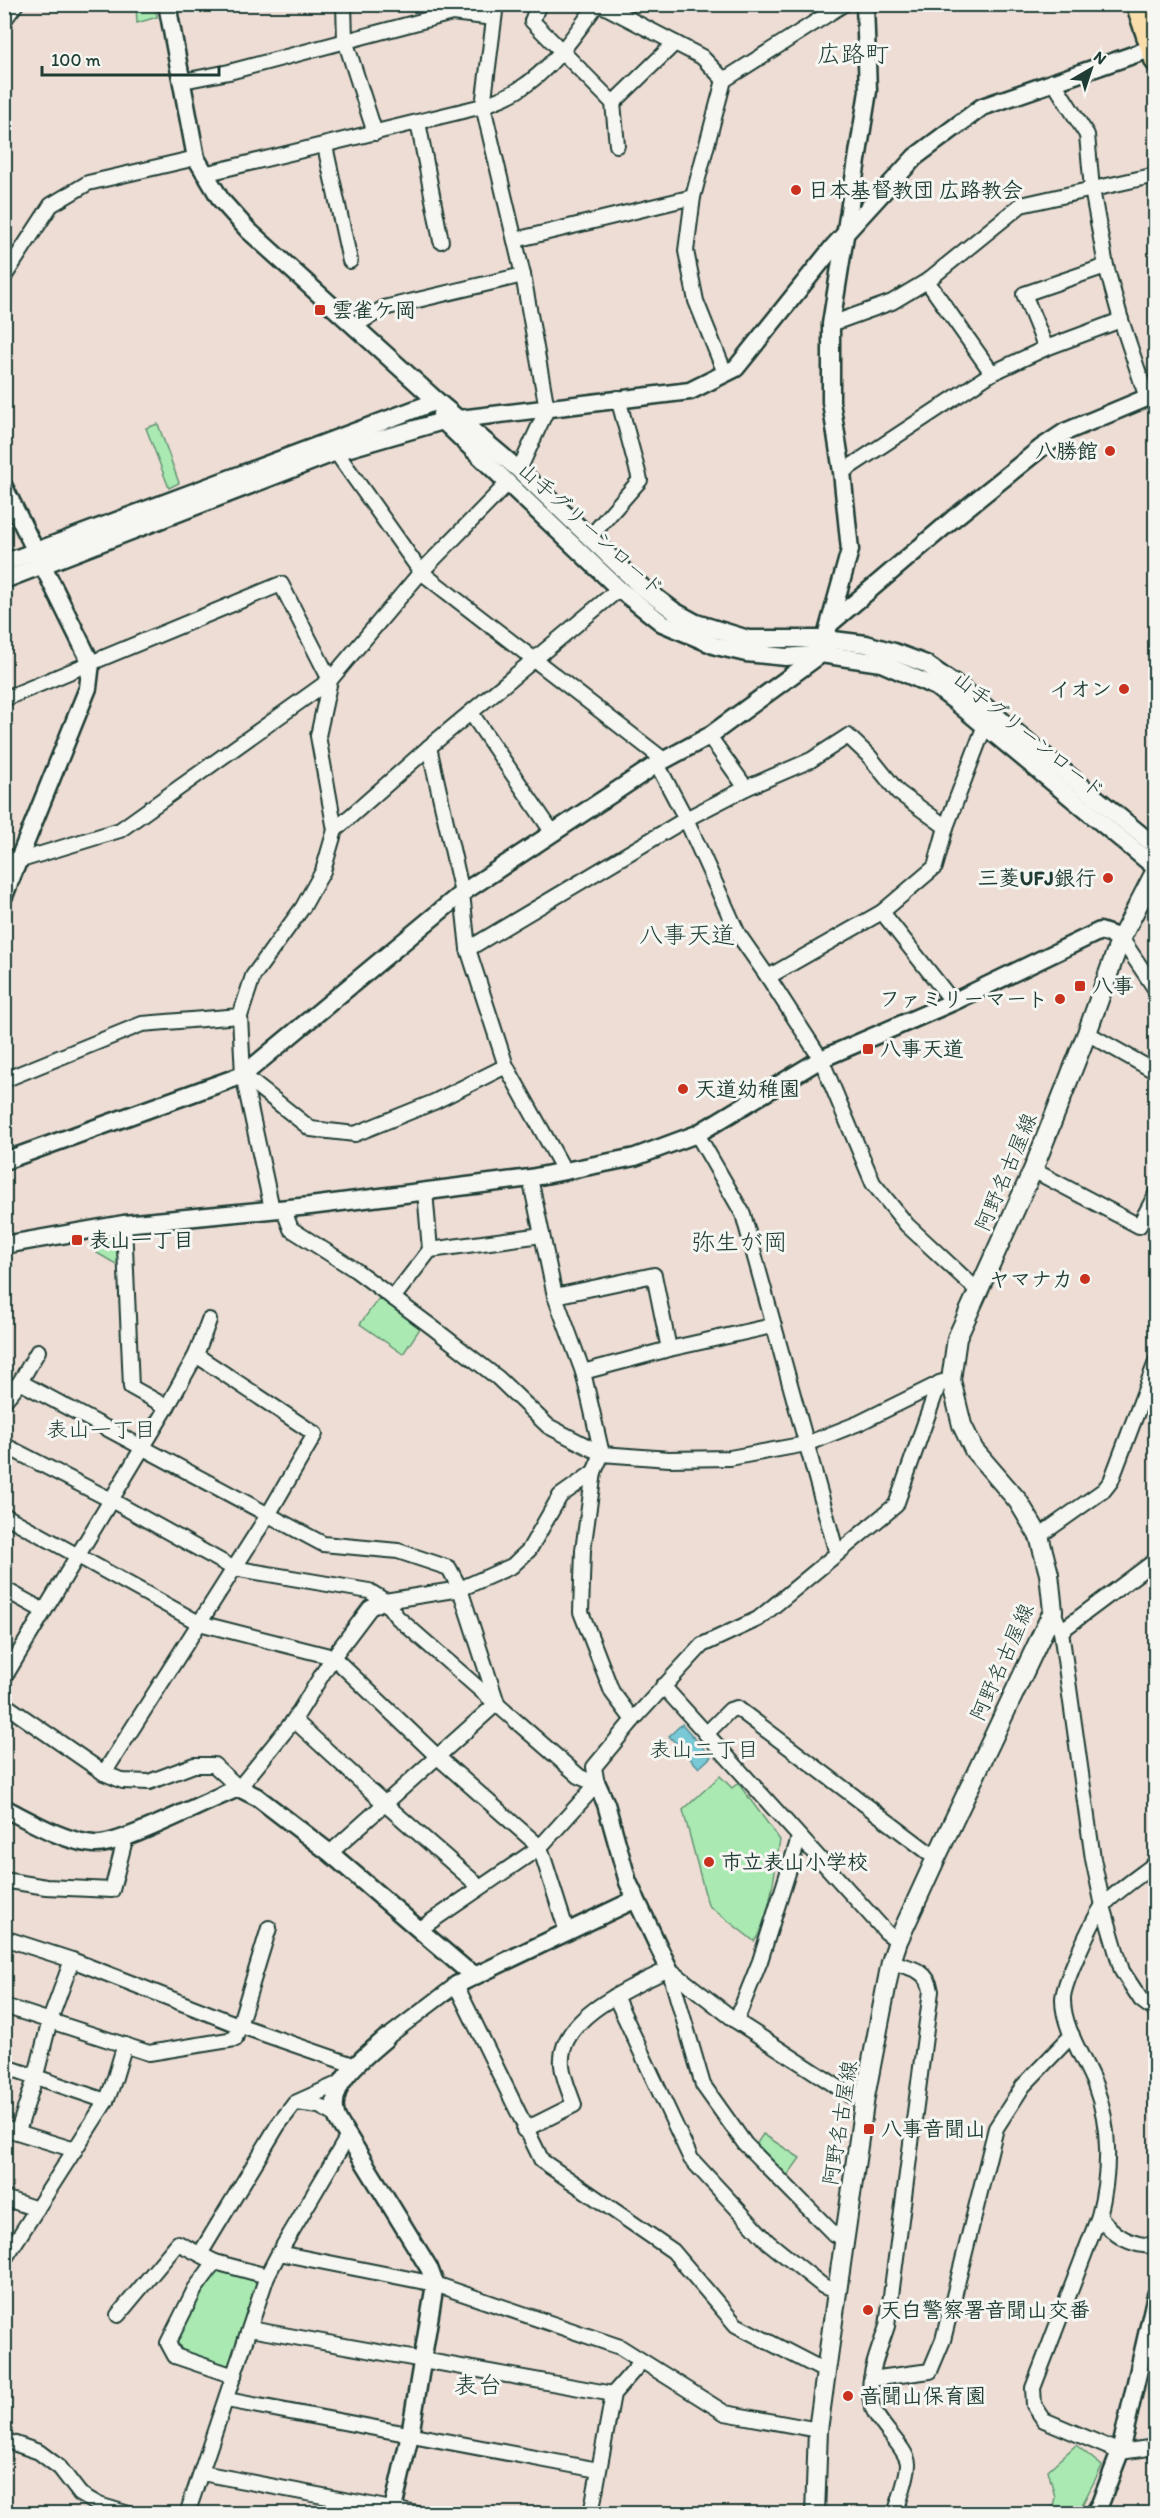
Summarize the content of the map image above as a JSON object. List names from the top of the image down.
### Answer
{
  "streets": {
    "main road": ["阿野名古屋線"],
    "street": ["山手グリーンロード"]
  },
  "crossings": [
    ["山手グリーンロード", "阿野名古屋線"]
  ],
  "districts": [
    "広路町",
    "八事天道",
    "弥生が岡",
    "表山一丁目",
    "表山二丁目",
    "表台"
  ],
  "places": {
    "other": [
      "日本基督教団 広路教会",
      "八勝館",
      "イオン",
      "三菱UFJ銀行",
      "ファミリーマート",
      "天道幼稚園",
      "ヤマナカ",
      "市立表山小学校",
      "天白警察署音聞山交番",
      "音聞山保育園"
    ],
    "transit": [
      "雲雀ケ岡",
      "八事",
      "八事天道",
      "表山一丁目",
      "八事音聞山"
    ]
  },
  "scale_bar": "100 m",
  "north": "top right"
}
